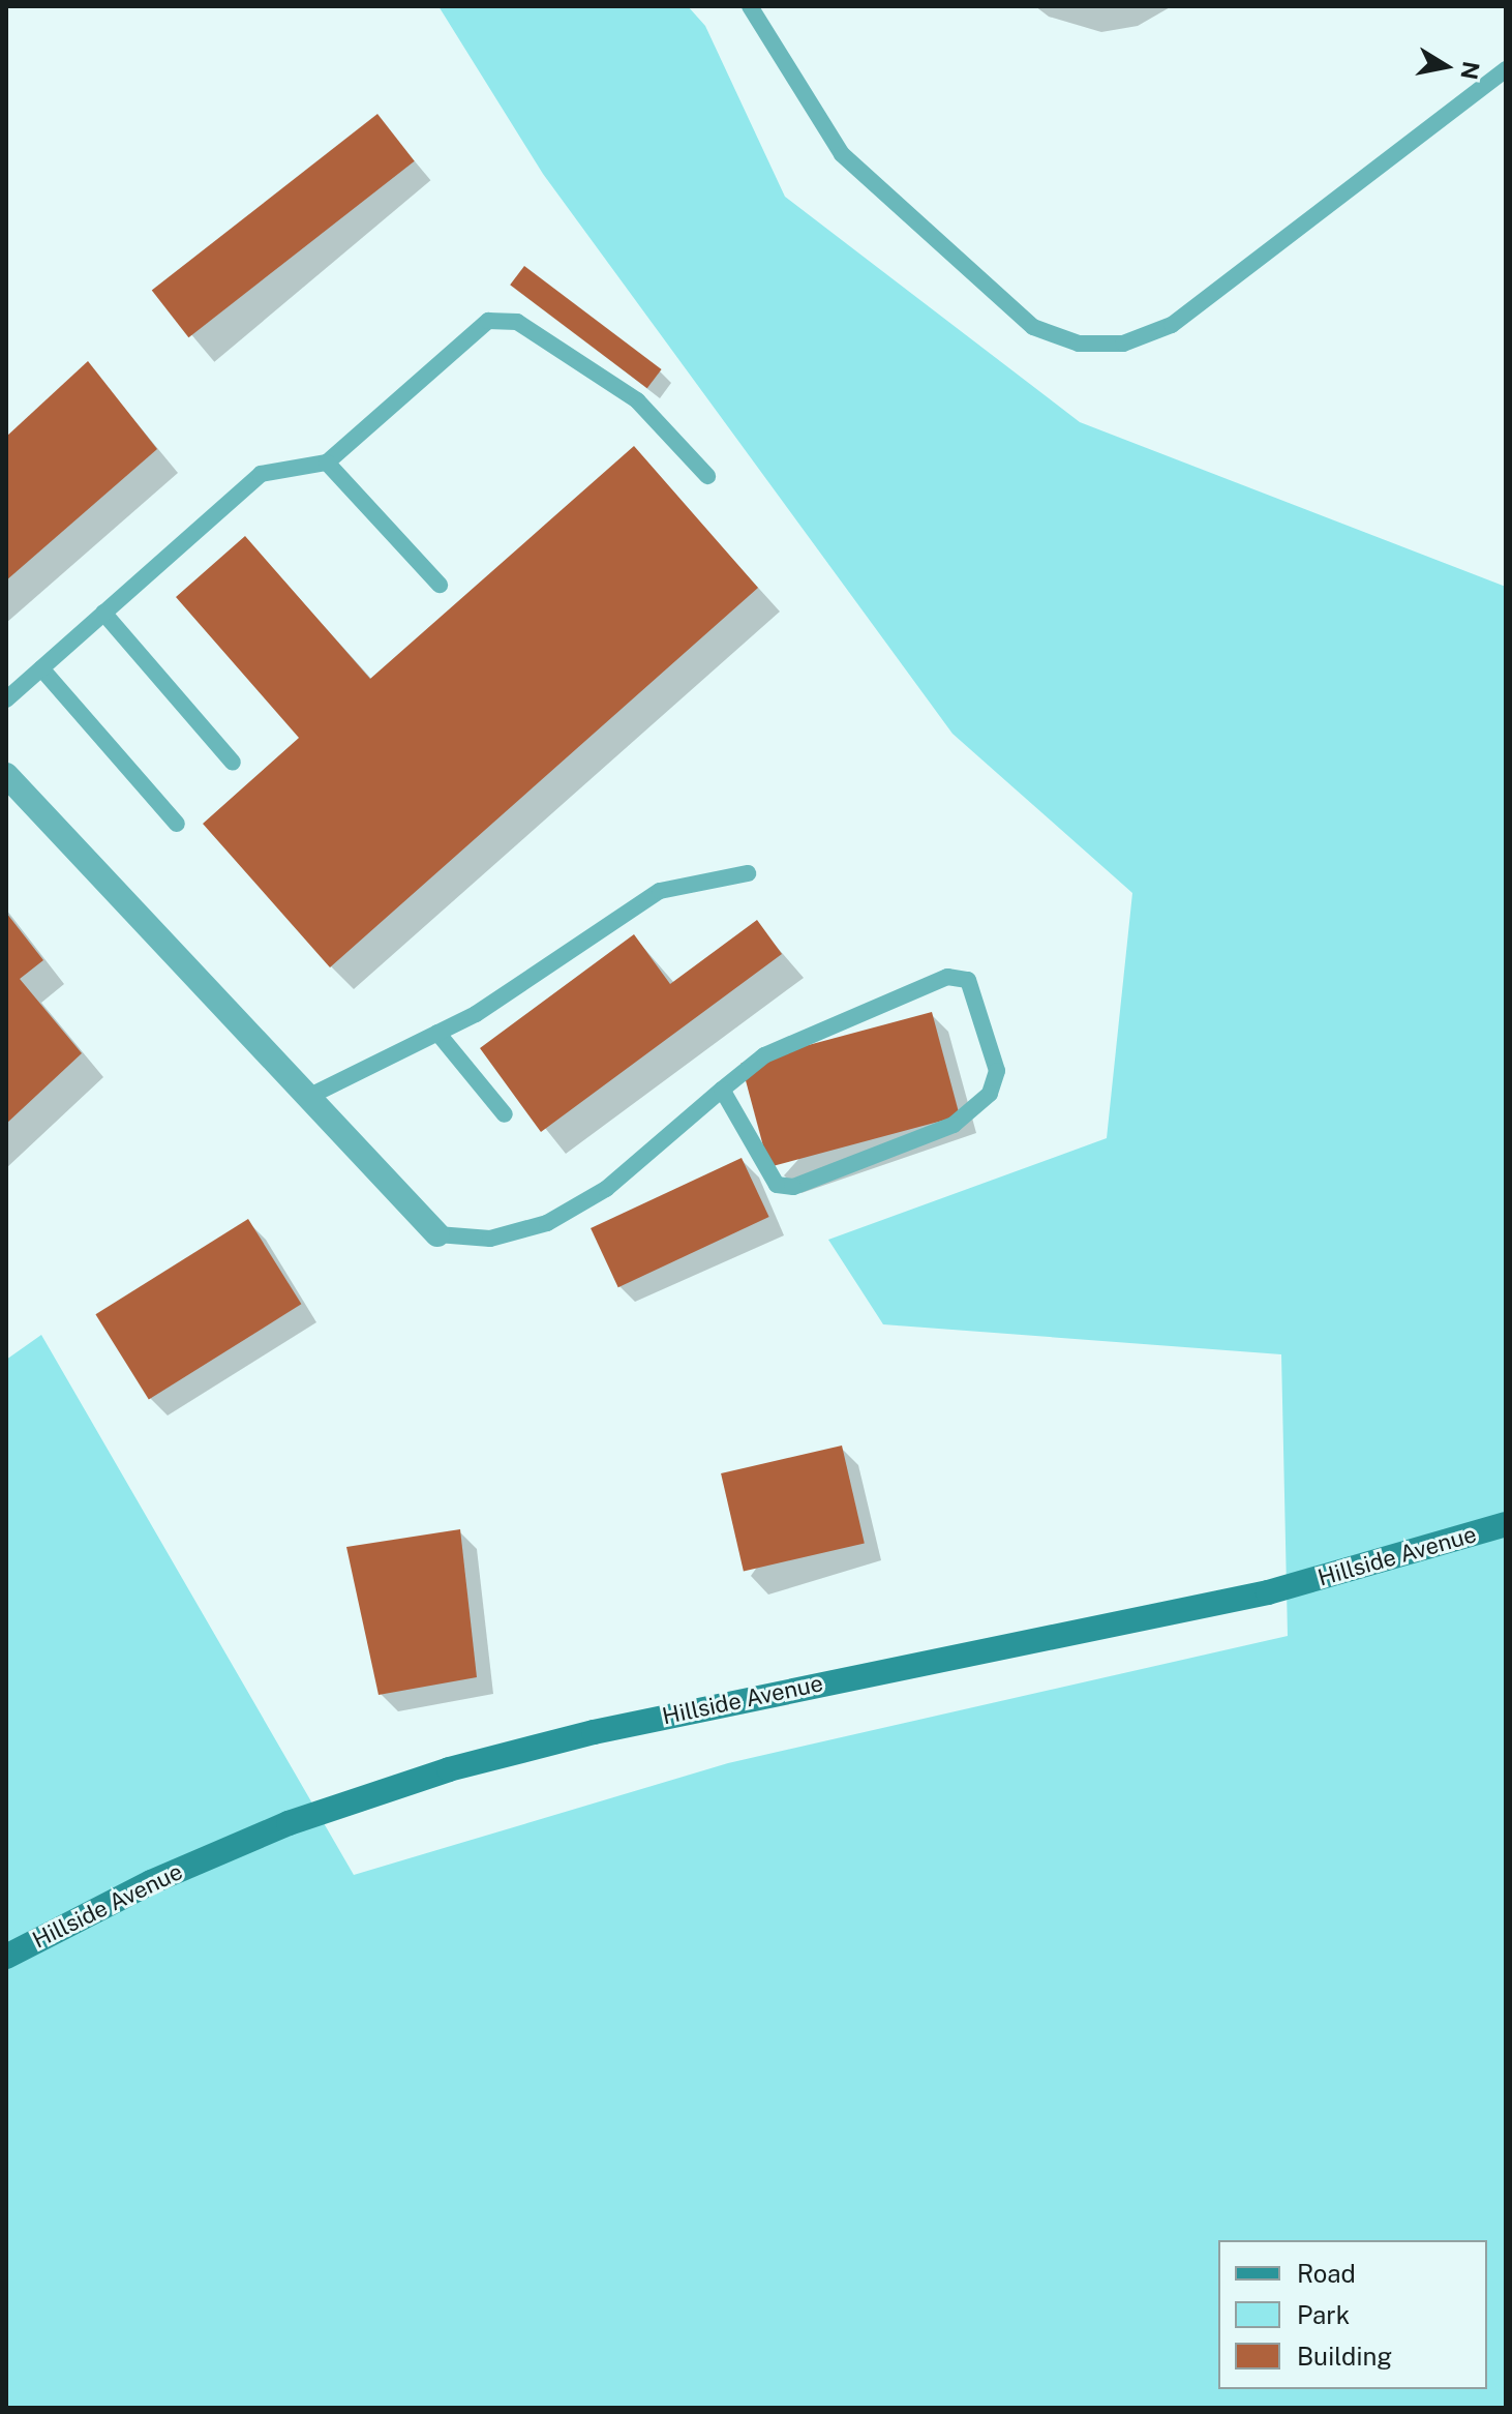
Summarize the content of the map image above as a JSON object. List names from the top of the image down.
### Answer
{
  "streets": {
    "street": ["Hillside Avenue"]
  },
  "legend": ["Road", "Park", "Building"],
  "north": "right"
}
